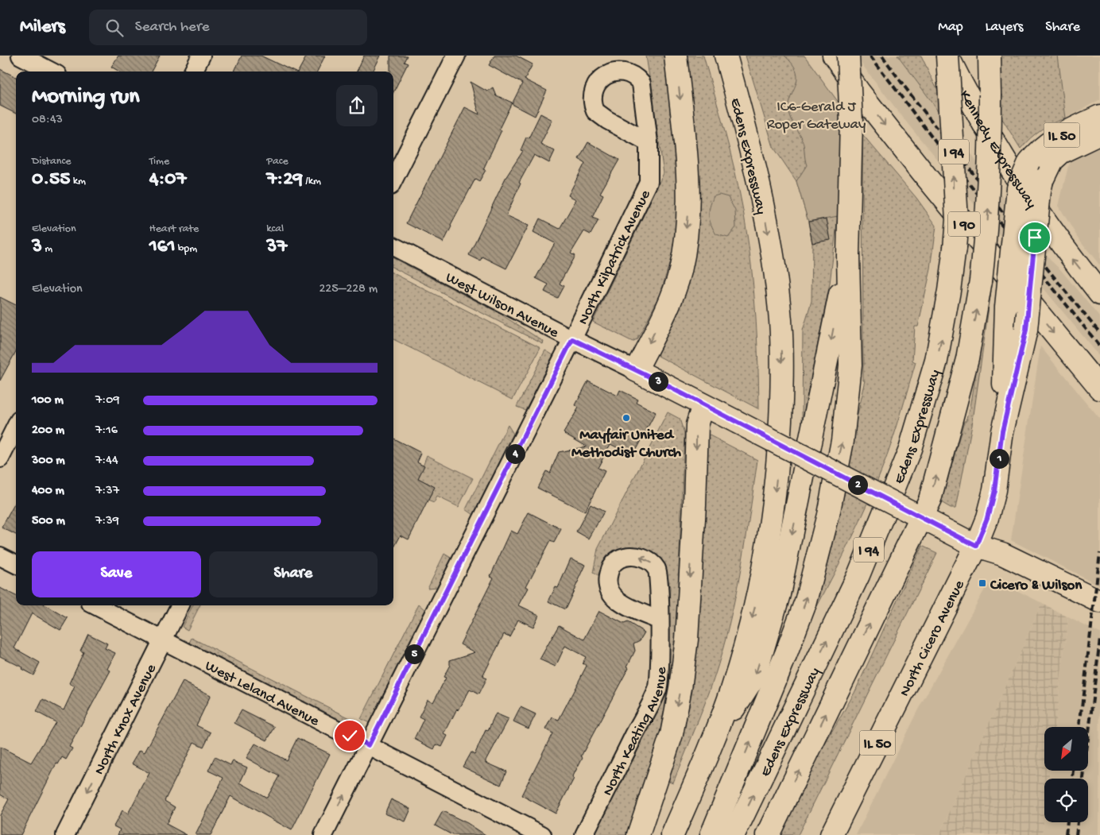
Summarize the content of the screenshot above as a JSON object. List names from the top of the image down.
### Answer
{
  "streets": {
    "main road": [
      "IL 50",
      "Kennedy Expressway",
      "I 94",
      "Edens Expressway",
      "I 90",
      "West Wilson Avenue",
      "North Cicero Avenue"
    ],
    "street": [
      "North Kilpatrick Avenue",
      "West Leland Avenue",
      "North Knox Avenue",
      "North Keating Avenue"
    ]
  },
  "crossings": [
    ["Kennedy Expressway", "Edens Expressway"],
    ["North Kilpatrick Avenue", "West Wilson Avenue"],
    ["North Kilpatrick Avenue", "West Leland Avenue"],
    ["West Wilson Avenue", "North Cicero Avenue"],
    ["West Leland Avenue", "North Knox Avenue"]
  ],
  "one_way": ["North Knox Avenue"],
  "parks": ["IC6-Gerald J Roper Gateway"],
  "places": {
    "other": ["Mayfair United Methodist Church"],
    "transit": ["Cicero & Wilson"]
  },
  "north": "bottom left",
  "page": {
    "header": "Milers",
    "search": "Search here",
    "nav": ["Map", "Layers", "Share"],
    "heading": ["Morning run", "08:43"],
    "stats": [
      ["Distance", "0.55 km"],
      ["Time", "4:07"],
      ["Pace", "7:29 /km"],
      ["Elevation", "3 m"],
      ["Heart rate", "161 bpm"],
      ["kcal", "37"]
    ],
    "chart": ["Elevation", "225–228 m"],
    "pins": [
      "3",
      "4",
      "1",
      "2",
      "5"
    ],
    "list": [
      {
        "name": "100 m",
        "note": "7:09"
      },
      {
        "name": "200 m",
        "note": "7:16"
      },
      {
        "name": "300 m",
        "note": "7:44"
      },
      {
        "name": "400 m",
        "note": "7:37"
      },
      {
        "name": "500 m",
        "note": "7:39"
      }
    ],
    "buttons": ["Save", "Share"]
  }
}
